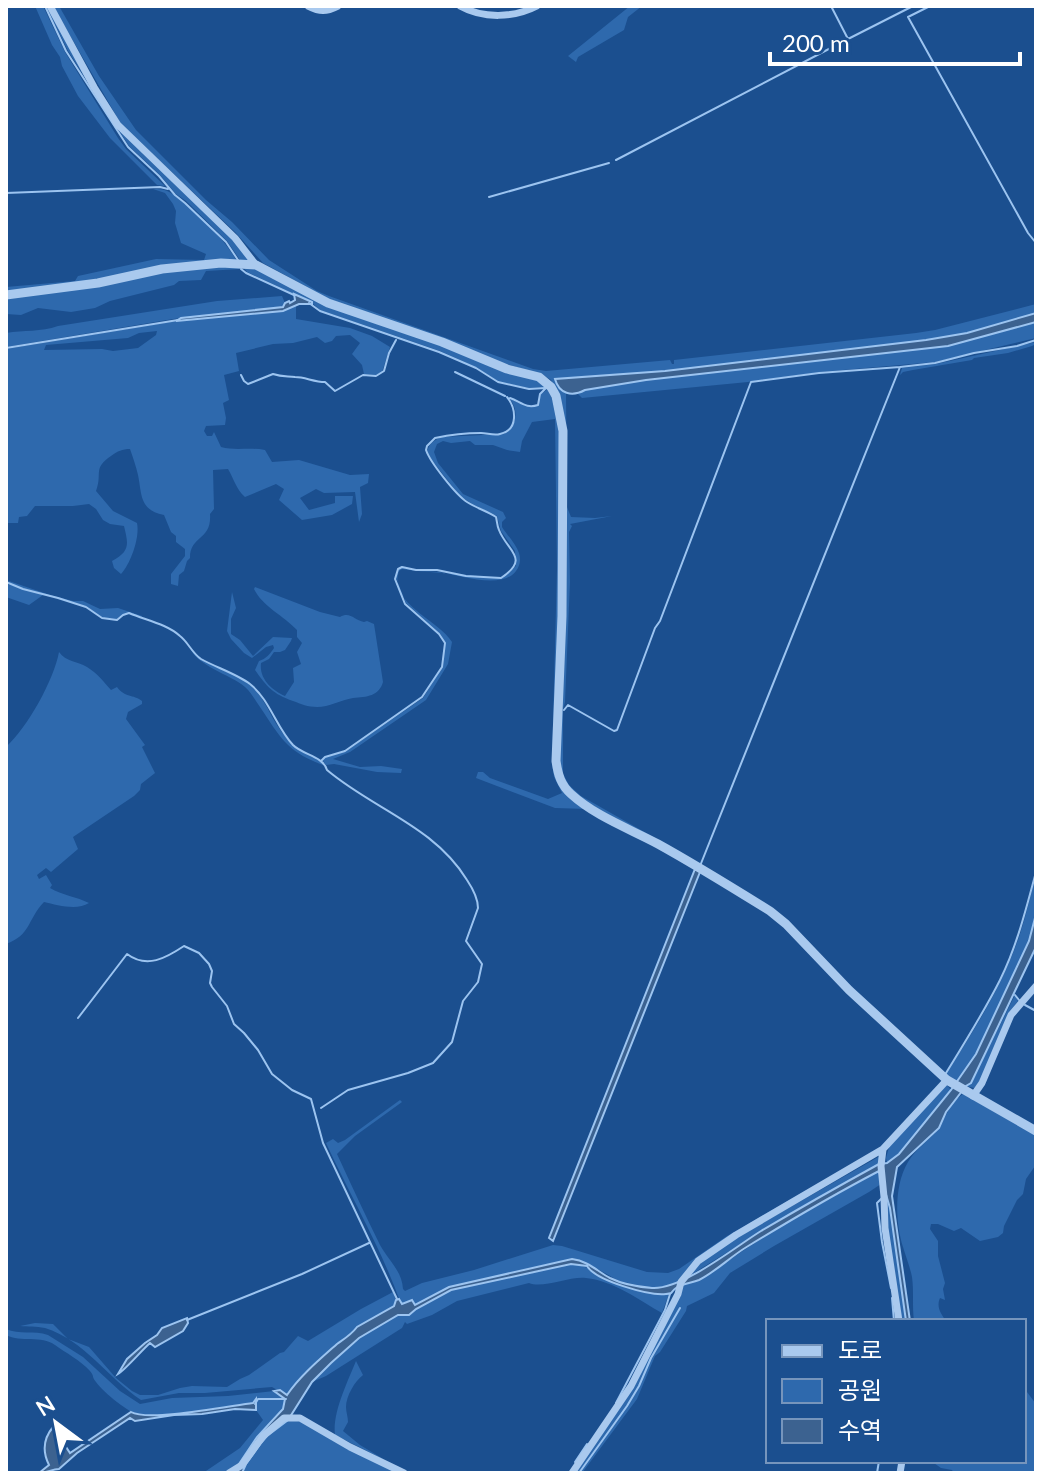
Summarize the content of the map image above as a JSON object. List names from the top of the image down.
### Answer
{
  "legend": ["도로", "공원", "수역"],
  "scale_bar": "200 m",
  "north": "top left"
}
